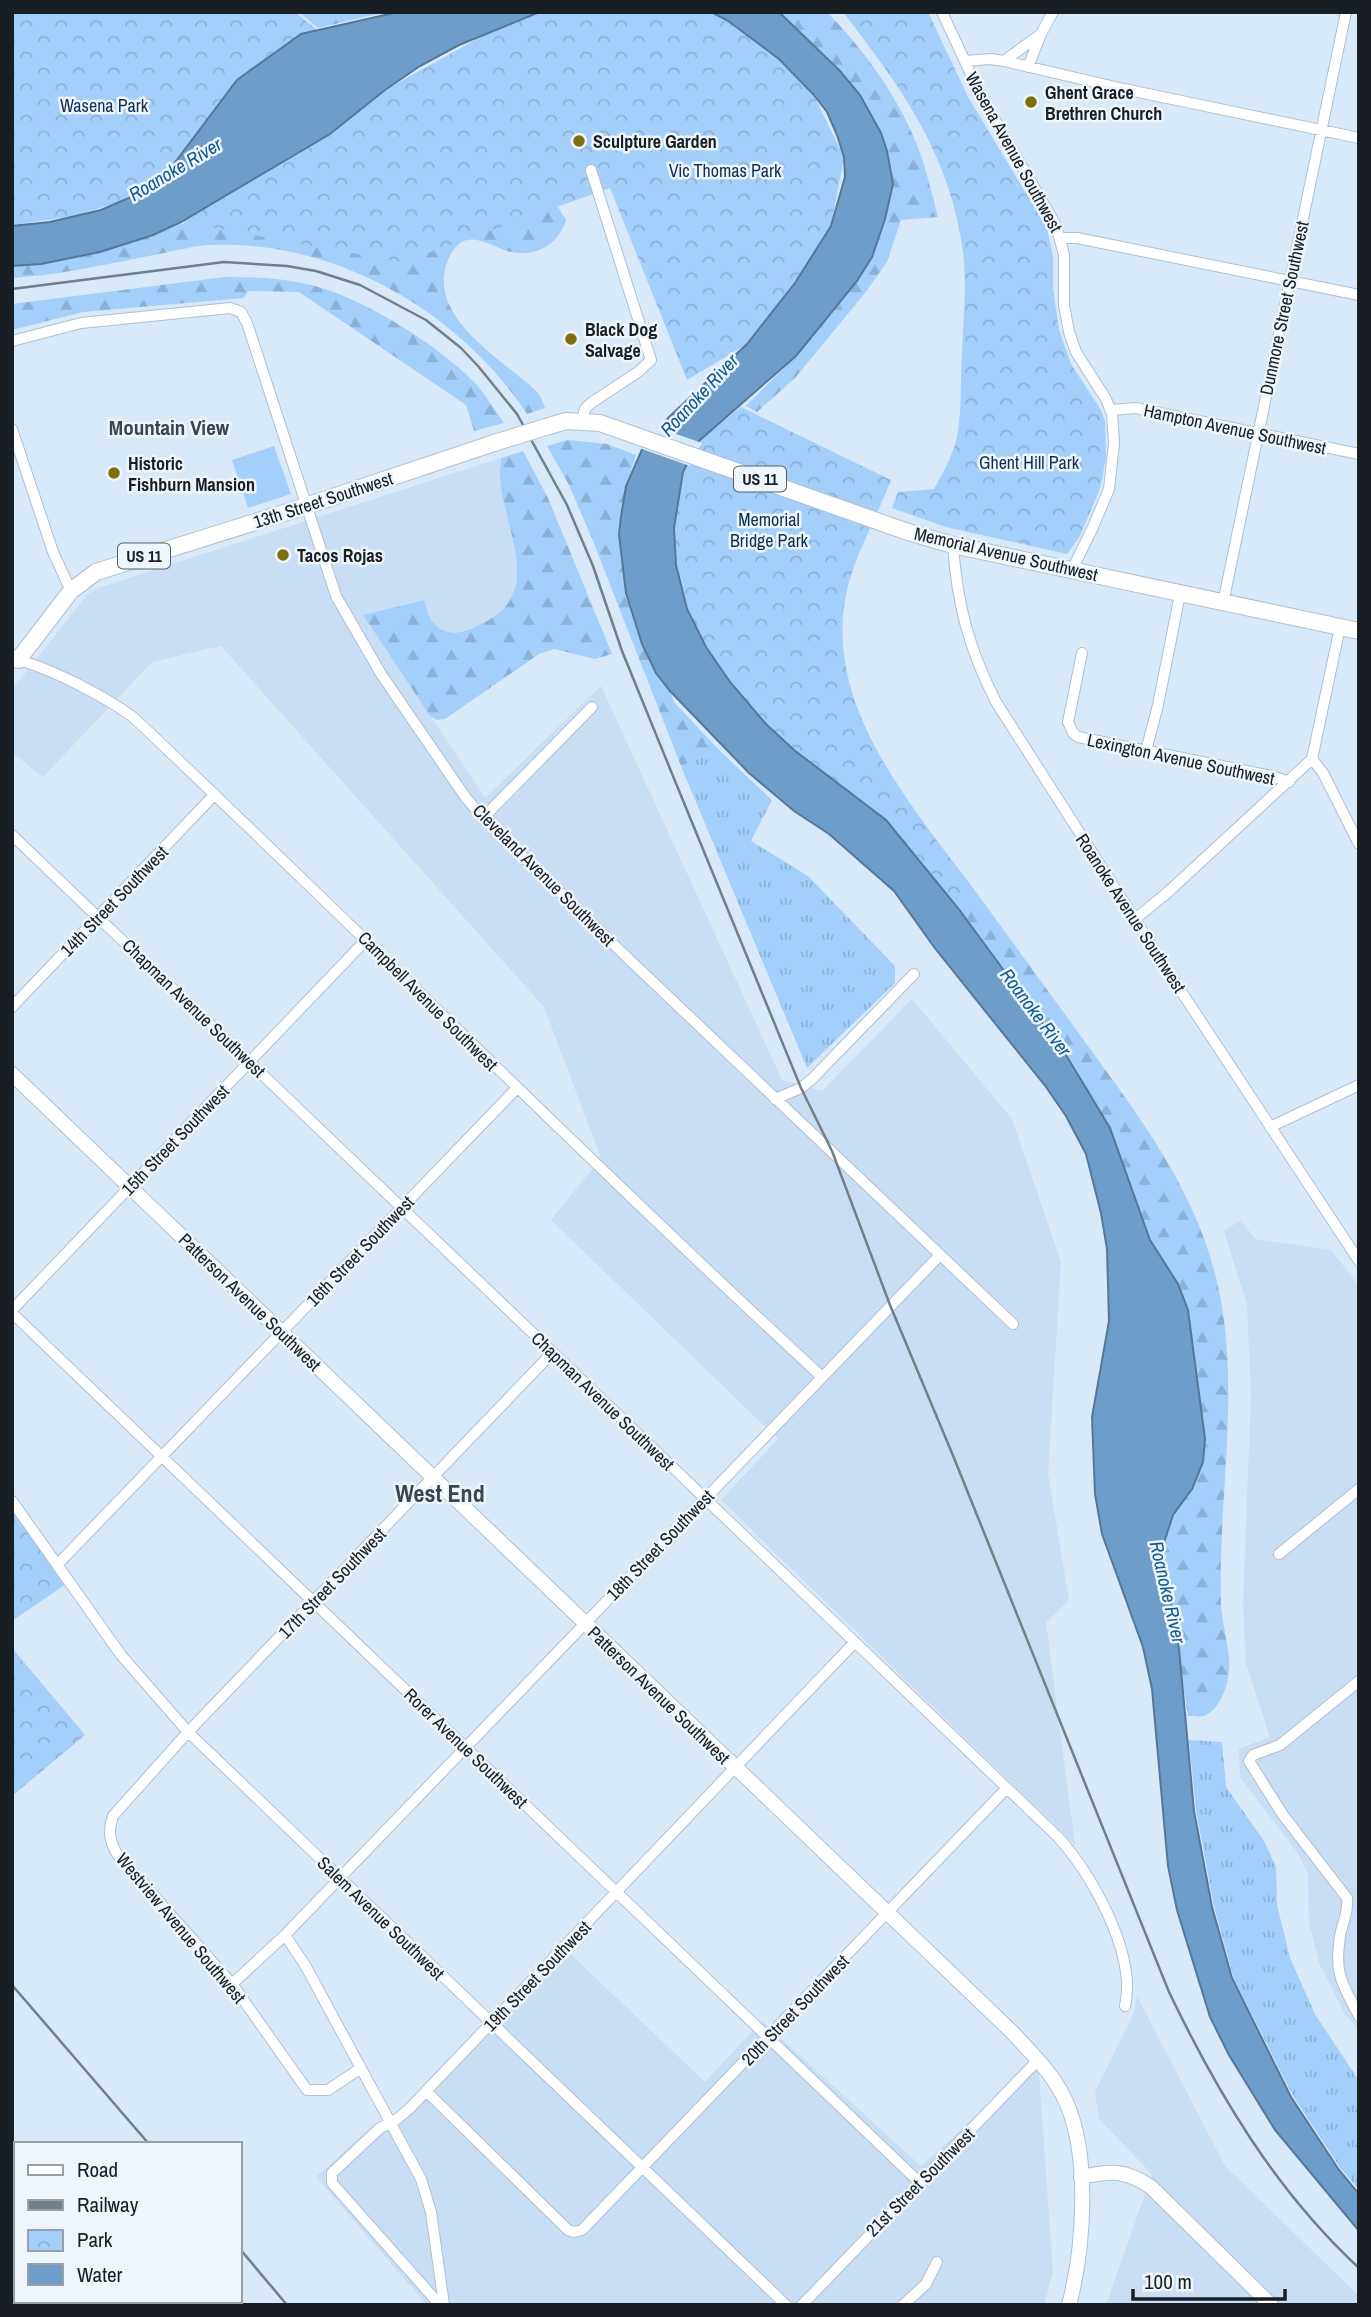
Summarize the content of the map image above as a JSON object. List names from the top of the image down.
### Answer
{
  "streets": {
    "main road": [
      "US 11",
      "13th Street Southwest",
      "Memorial Avenue Southwest",
      "Patterson Avenue Southwest"
    ],
    "street": [
      "Wasena Avenue Southwest",
      "Dunmore Street Southwest",
      "Hampton Avenue Southwest",
      "Lexington Avenue Southwest",
      "Cleveland Avenue Southwest",
      "14th Street Southwest",
      "Roanoke Avenue Southwest",
      "Campbell Avenue Southwest",
      "Chapman Avenue Southwest",
      "15th Street Southwest",
      "16th Street Southwest",
      "18th Street Southwest",
      "17th Street Southwest",
      "Rorer Avenue Southwest",
      "Salem Avenue Southwest",
      "Westview Avenue Southwest",
      "19th Street Southwest",
      "20th Street Southwest",
      "21st Street Southwest"
    ]
  },
  "crossings": [
    ["Wasena Avenue Southwest", "Hampton Avenue Southwest"],
    ["Wasena Avenue Southwest", "Memorial Avenue Southwest"],
    ["Dunmore Street Southwest", "Hampton Avenue Southwest"],
    ["Dunmore Street Southwest", "Memorial Avenue Southwest"],
    ["13th Street Southwest", "Memorial Avenue Southwest"],
    ["13th Street Southwest", "Cleveland Avenue Southwest"],
    ["13th Street Southwest", "Campbell Avenue Southwest"],
    ["Memorial Avenue Southwest", "Roanoke Avenue Southwest"],
    ["Cleveland Avenue Southwest", "18th Street Southwest"],
    ["14th Street Southwest", "Campbell Avenue Southwest"],
    ["14th Street Southwest", "Chapman Avenue Southwest"],
    ["Campbell Avenue Southwest", "15th Street Southwest"],
    ["Campbell Avenue Southwest", "16th Street Southwest"],
    ["Campbell Avenue Southwest", "18th Street Southwest"],
    ["Chapman Avenue Southwest", "15th Street Southwest"],
    ["Chapman Avenue Southwest", "16th Street Southwest"],
    ["Chapman Avenue Southwest", "18th Street Southwest"],
    ["Chapman Avenue Southwest", "17th Street Southwest"],
    ["Chapman Avenue Southwest", "19th Street Southwest"],
    ["Chapman Avenue Southwest", "20th Street Southwest"],
    ["15th Street Southwest", "Patterson Avenue Southwest"],
    ["15th Street Southwest", "Rorer Avenue Southwest"],
    ["16th Street Southwest", "Patterson Avenue Southwest"],
    ["16th Street Southwest", "Rorer Avenue Southwest"],
    ["16th Street Southwest", "Salem Avenue Southwest"],
    ["Patterson Avenue Southwest", "18th Street Southwest"],
    ["Patterson Avenue Southwest", "17th Street Southwest"],
    ["Patterson Avenue Southwest", "19th Street Southwest"],
    ["Patterson Avenue Southwest", "20th Street Southwest"],
    ["Patterson Avenue Southwest", "21st Street Southwest"],
    ["18th Street Southwest", "Rorer Avenue Southwest"],
    ["18th Street Southwest", "Salem Avenue Southwest"],
    ["18th Street Southwest", "Westview Avenue Southwest"],
    ["17th Street Southwest", "Rorer Avenue Southwest"],
    ["17th Street Southwest", "Salem Avenue Southwest"],
    ["17th Street Southwest", "Westview Avenue Southwest"],
    ["Rorer Avenue Southwest", "19th Street Southwest"],
    ["Rorer Avenue Southwest", "20th Street Southwest"],
    ["Rorer Avenue Southwest", "21st Street Southwest"],
    ["Salem Avenue Southwest", "19th Street Southwest"],
    ["Salem Avenue Southwest", "20th Street Southwest"],
    ["19th Street Southwest", "20th Street Southwest"]
  ],
  "districts": ["Mountain View", "West End"],
  "water": ["Roanoke River"],
  "parks": [
    "Wasena Park",
    "Vic Thomas Park",
    "Ghent Hill Park",
    "Memorial Bridge Park"
  ],
  "places": [
    "Ghent Grace Brethren Church",
    "Sculpture Garden",
    "Black Dog Salvage",
    "Historic Fishburn Mansion",
    "Tacos Rojas"
  ],
  "legend": [
    "Road",
    "Railway",
    "Park",
    "Water"
  ],
  "scale_bar": "100 m"
}
